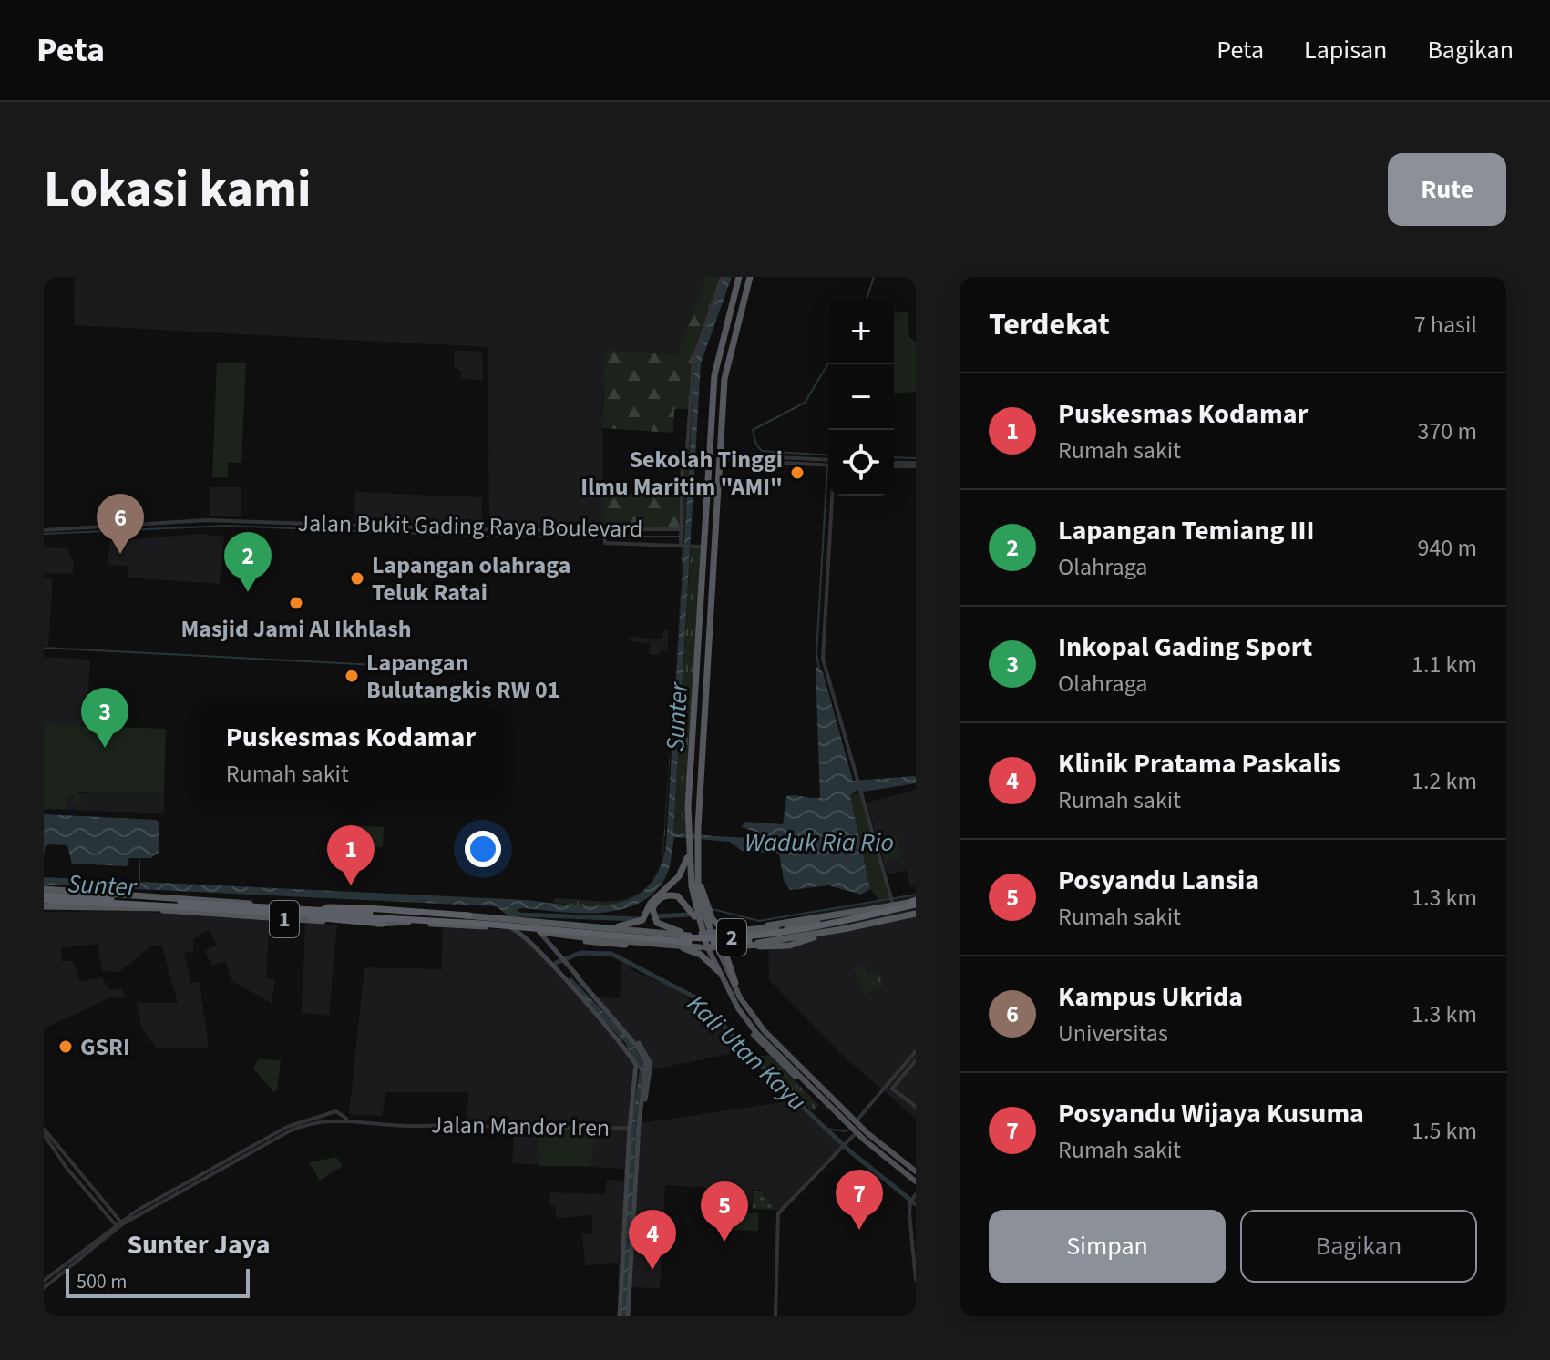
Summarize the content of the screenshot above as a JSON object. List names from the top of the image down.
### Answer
{
  "streets": {
    "highway": ["1", "2"],
    "street": ["Jalan Bukit Gading Raya Boulevard", "Jalan Mandor Iren"]
  },
  "crossings": [
    ["1", "2"]
  ],
  "districts": ["Sunter Jaya"],
  "water": ["Sunter", "Waduk Ria Rio", "Kali Utan Kayu"],
  "places": [
    "Sekolah Tinggi Ilmu Maritim \"AMI\"",
    "Lapangan olahraga Teluk Ratai",
    "Masjid Jami Al Ikhlash",
    "Lapangan Bulutangkis RW 01",
    "GSRI"
  ],
  "scale_bar": "500 m",
  "page": {
    "header": "Peta",
    "nav": ["Peta", "Lapisan", "Bagikan"],
    "buttons": [
      "Rute",
      ["Simpan", "Bagikan"]
    ],
    "title": "Lokasi kami",
    "heading": ["Terdekat", "7 hasil"],
    "map_buttons": ["+", "−"],
    "list": [
      {
        "mark": "1",
        "name": "Puskesmas Kodamar",
        "note": "Rumah sakit",
        "value": "370 m"
      },
      {
        "mark": "2",
        "name": "Lapangan Temiang III",
        "note": "Olahraga",
        "value": "940 m"
      },
      {
        "mark": "3",
        "name": "Inkopal Gading Sport",
        "note": "Olahraga",
        "value": "1.1 km"
      },
      {
        "mark": "4",
        "name": "Klinik Pratama Paskalis",
        "note": "Rumah sakit",
        "value": "1.2 km"
      },
      {
        "mark": "5",
        "name": "Posyandu Lansia",
        "note": "Rumah sakit",
        "value": "1.3 km"
      },
      {
        "mark": "6",
        "name": "Kampus Ukrida",
        "note": "Universitas",
        "value": "1.3 km"
      },
      {
        "mark": "7",
        "name": "Posyandu Wijaya Kusuma",
        "note": "Rumah sakit",
        "value": "1.5 km"
      }
    ],
    "pins": [
      "6",
      "2",
      "3",
      "1",
      "7",
      "5",
      "4"
    ],
    "popup": ["Puskesmas Kodamar", "Rumah sakit"],
    "scale": "500 m"
  }
}
